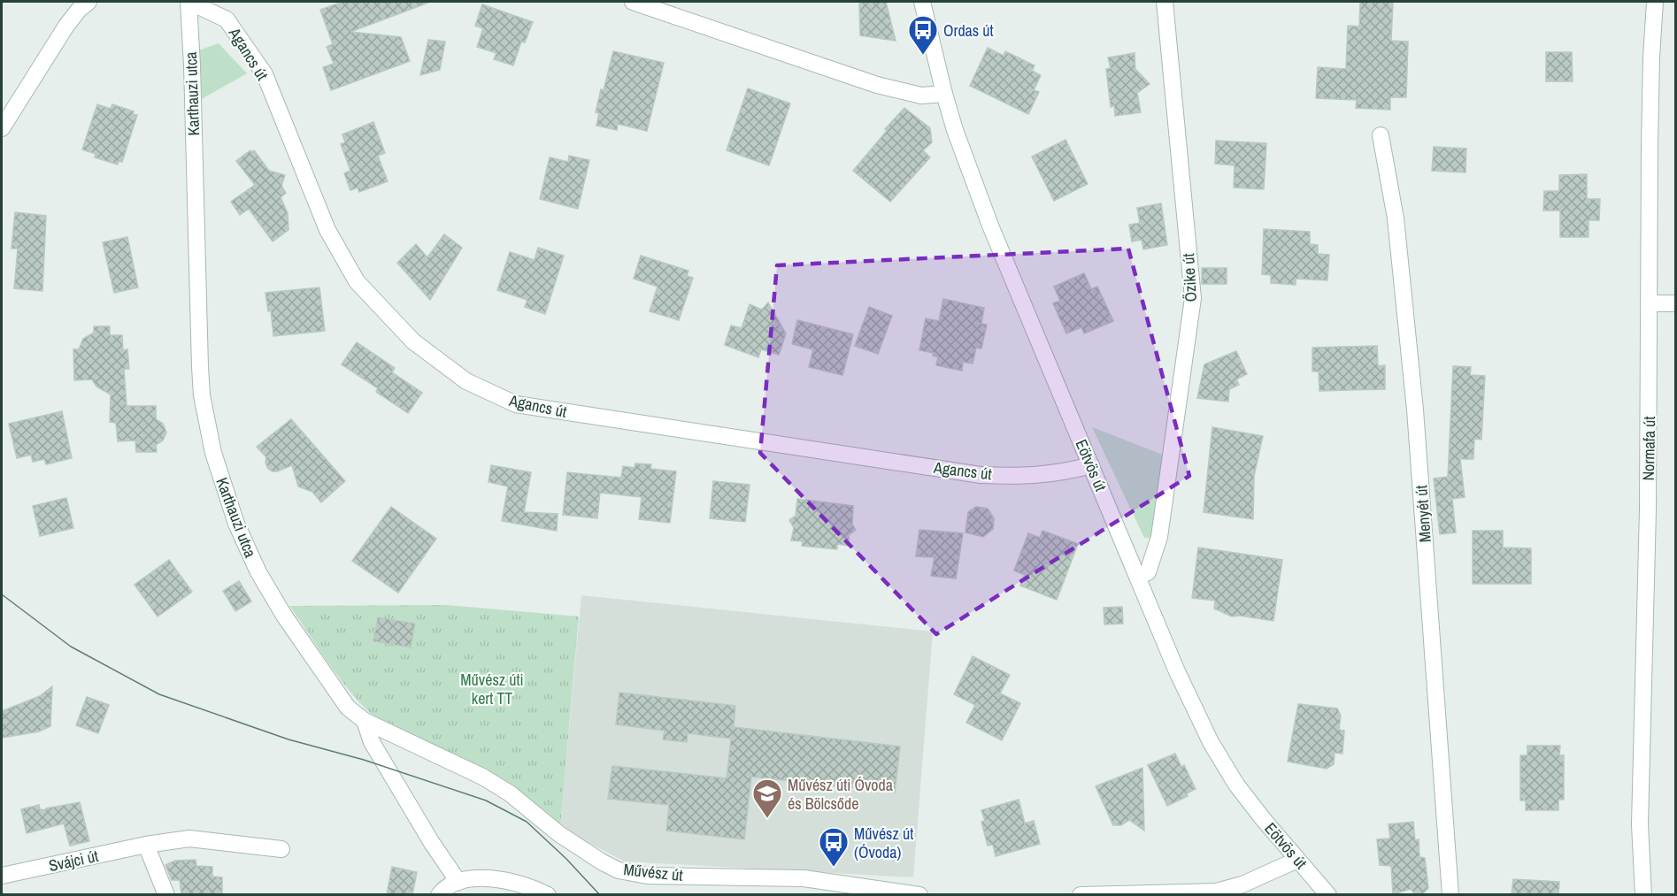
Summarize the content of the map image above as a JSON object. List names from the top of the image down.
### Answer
{
  "streets": {
    "street": [
      "Agancs út",
      "Karthauzi utca",
      "Őzike út",
      "Normafa út",
      "Eötvös út",
      "Menyét út",
      "Svájci út",
      "Művész út"
    ]
  },
  "crossings": [
    ["Agancs út", "Karthauzi utca"],
    ["Agancs út", "Eötvös út"],
    ["Karthauzi utca", "Művész út"],
    ["Őzike út", "Eötvös út"]
  ],
  "parks": ["Művész úti kert TT"],
  "places": {
    "bus stop": ["Ordas út", "Művész út (Óvoda)"],
    "school or university": ["Művész úti Óvoda és Bölcsőde"]
  }
}
